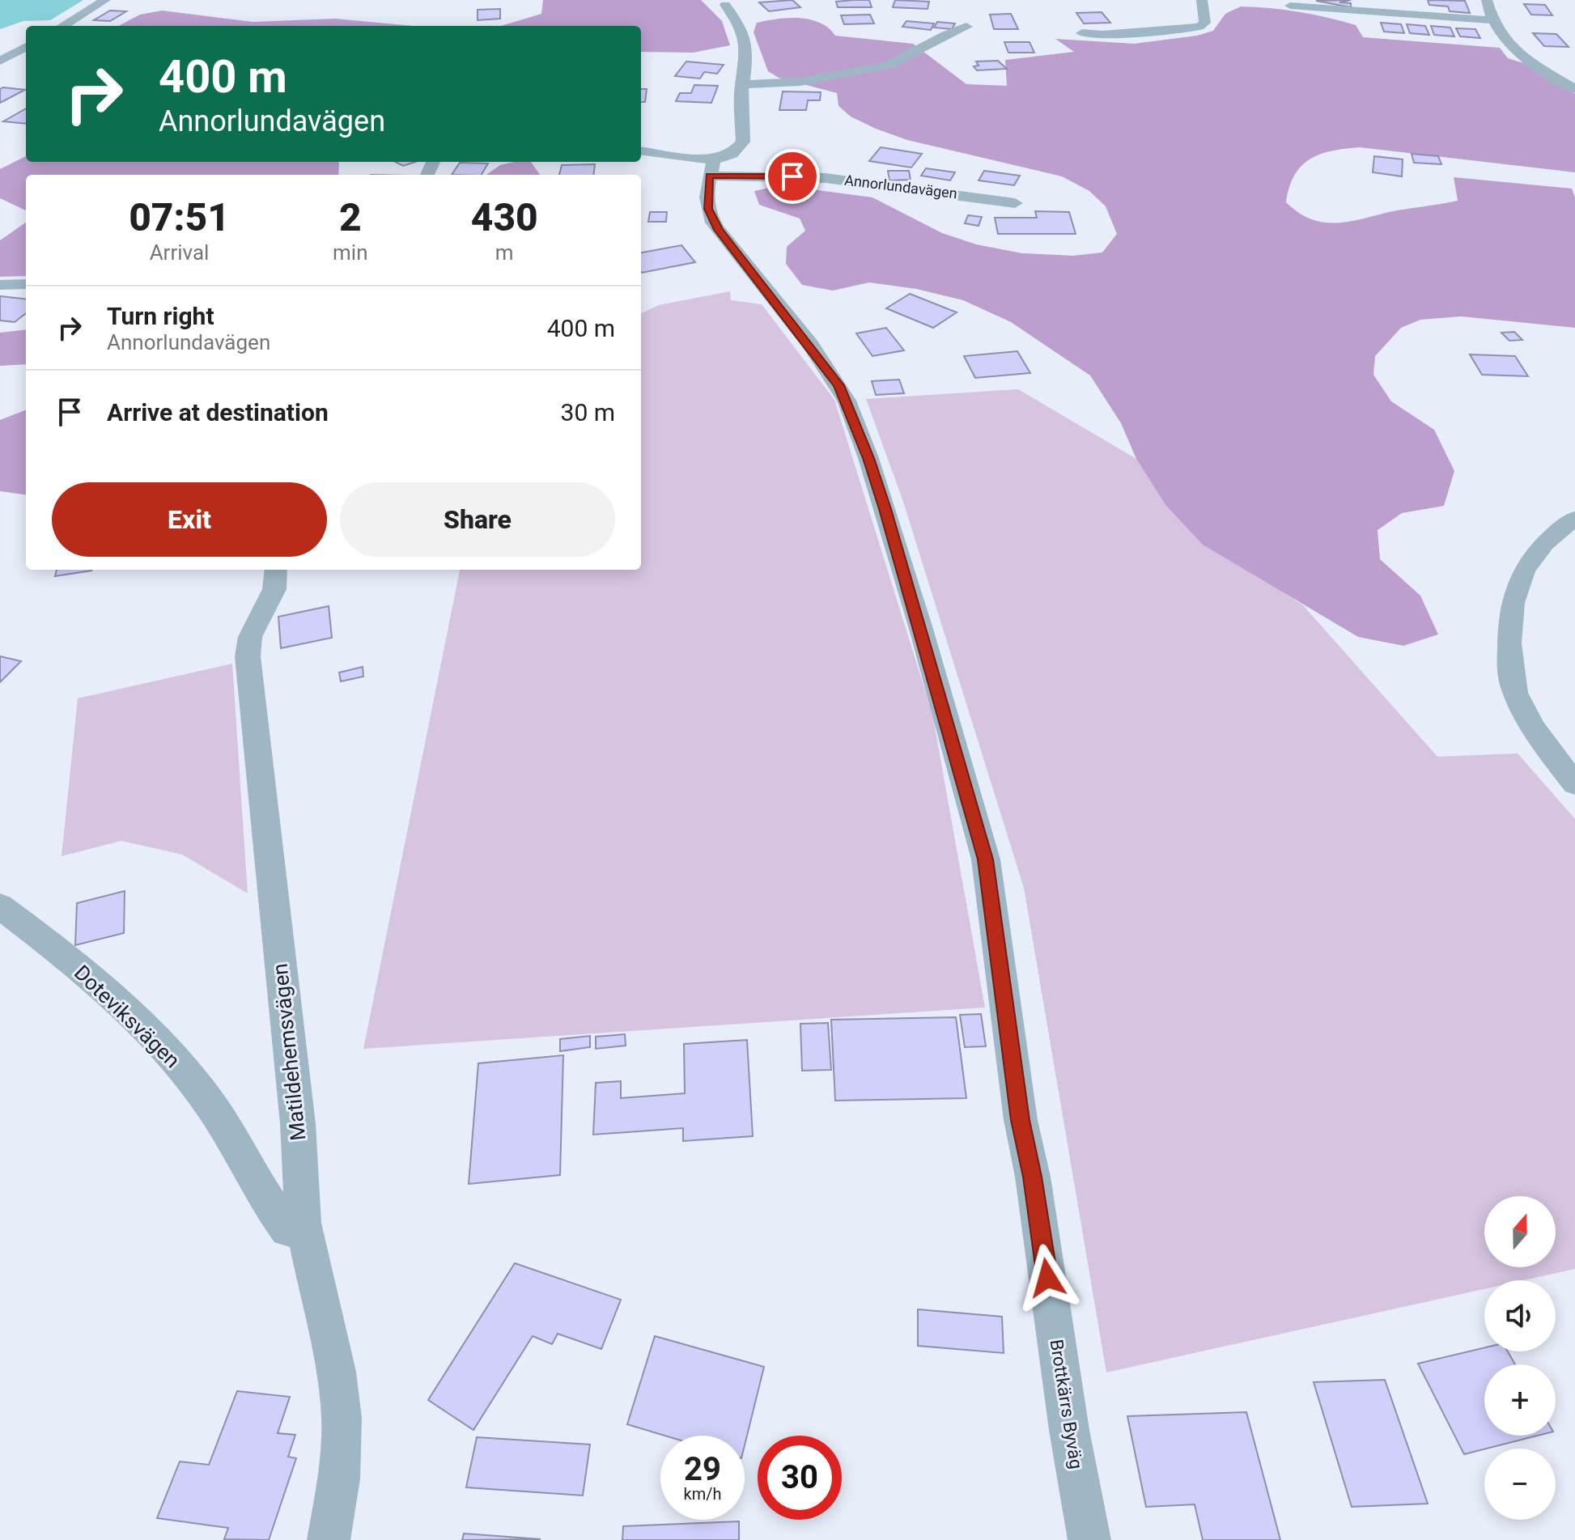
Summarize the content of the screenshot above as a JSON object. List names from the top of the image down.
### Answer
{
  "streets": {
    "street": [
      "Annorlundavägen",
      "Doteviksvägen",
      "Matildehemsvägen",
      "Brottkärrs Byväg"
    ]
  },
  "crossings": [
    ["Annorlundavägen", "Brottkärrs Byväg"],
    ["Doteviksvägen", "Matildehemsvägen"]
  ],
  "north": "top",
  "page": {
    "turn": ["400 m", "Annorlundavägen"],
    "eta": [
      "07:51",
      "Arrival",
      "2",
      "min",
      "430",
      "m"
    ],
    "list": [
      {
        "name": "Turn right",
        "note": "Annorlundavägen",
        "value": "400 m"
      },
      {
        "name": "Arrive at destination",
        "value": "30 m"
      }
    ],
    "buttons": ["Exit", "Share"],
    "map_buttons": ["+", "−"],
    "speed": "29 km/h",
    "limit": "30"
  }
}
